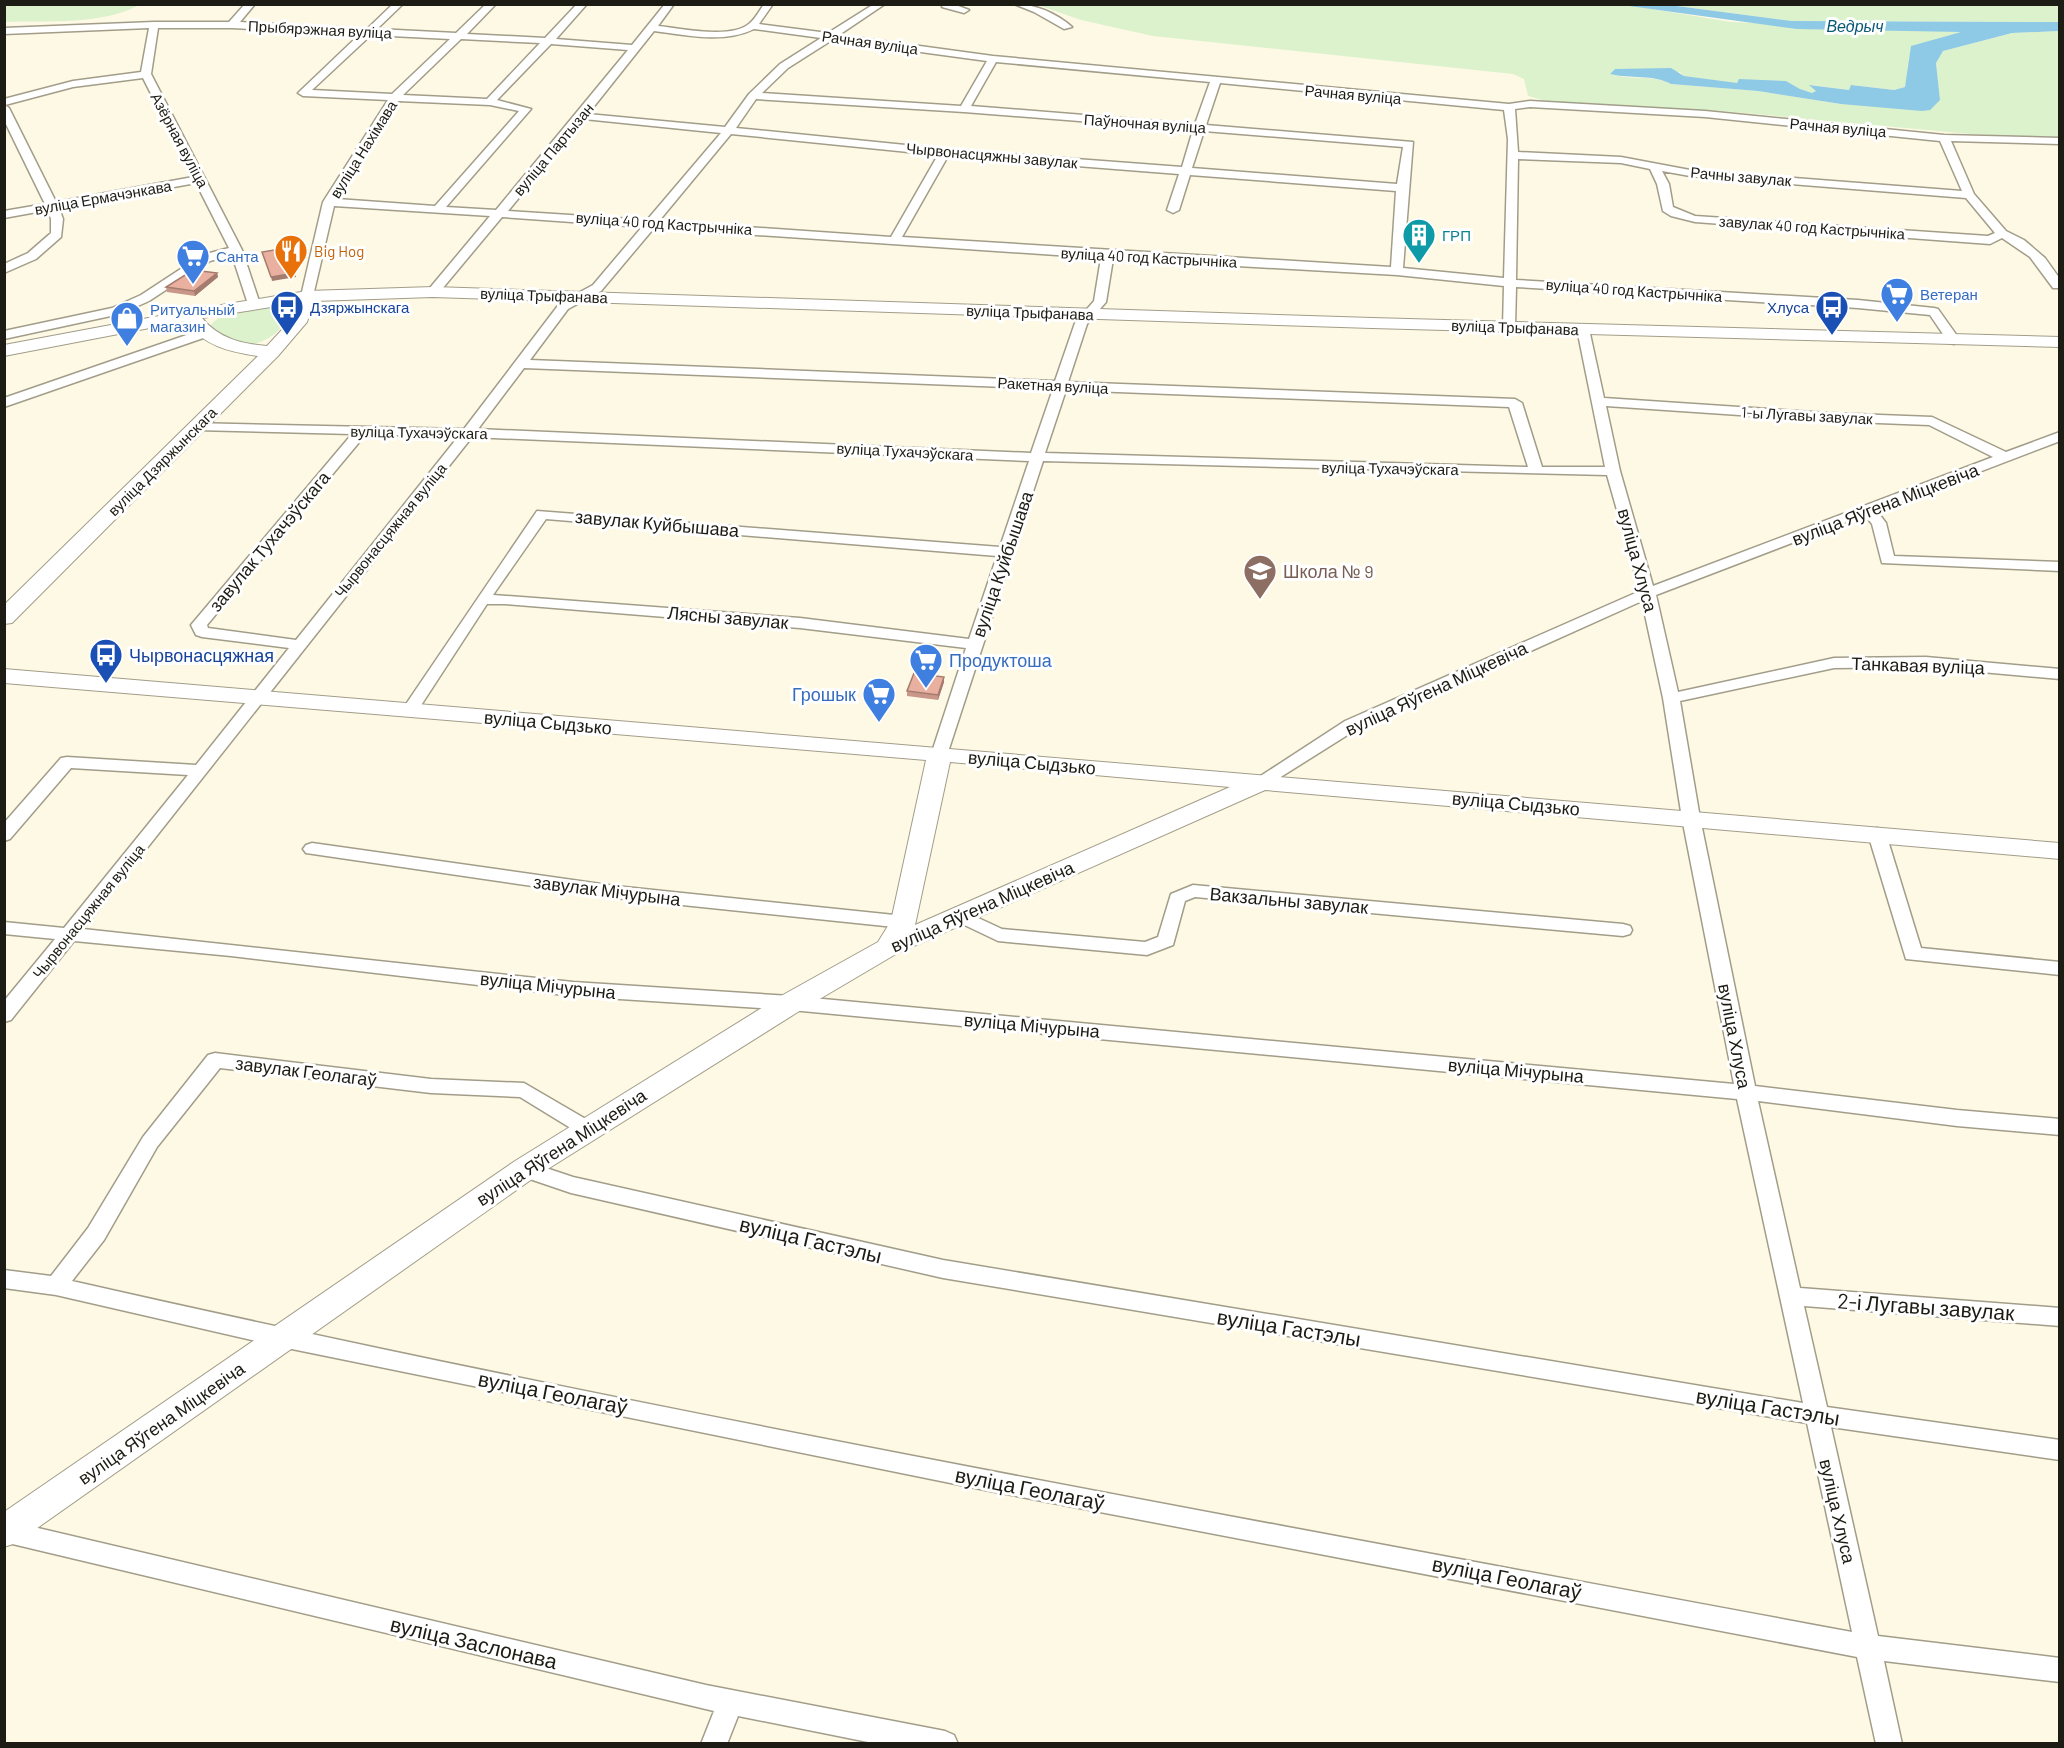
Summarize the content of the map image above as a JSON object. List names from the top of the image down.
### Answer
{
  "streets": {
    "street": [
      "Прыбярэжная вуліца",
      "Рачная вуліца",
      "Паўночная вуліца",
      "Азёрная вуліца",
      "вуліца Нахімава",
      "вуліца Партызан",
      "Чырвонасцяжны завулак",
      "Рачны завулак",
      "вуліца Ермачэнкава",
      "вуліца 40 год Кастрычніка",
      "завулак 40 год Кастрычніка",
      "вуліца Трыфанава",
      "Ракетная вуліца",
      "1-ы Лугавы завулак",
      "вуліца Тухачэўскага",
      "вуліца Дзяржынскага",
      "вуліца Яўгена Міцкевіча",
      "завулак Куйбышава",
      "Чырвонасцяжная вуліца",
      "завулак Тухачэўскага",
      "вуліца Хлуса",
      "вуліца Куйбышава",
      "Лясны завулак",
      "Танкавая вуліца",
      "вуліца Сыдзько",
      "завулак Мічурына",
      "Вакзальны завулак",
      "вуліца Мічурына",
      "завулак Геолагаў",
      "вуліца Гастэлы",
      "2-і Лугавы завулак",
      "вуліца Геолагаў",
      "вуліца Заслонава"
    ]
  },
  "crossings": [
    ["Прыбярэжная вуліца", "Азёрная вуліца"],
    ["Прыбярэжная вуліца", "вуліца Нахімава"],
    ["Прыбярэжная вуліца", "вуліца Партызан"],
    ["Рачная вуліца", "вуліца Партызан"],
    ["Рачная вуліца", "Чырвонасцяжная вуліца"],
    ["Паўночная вуліца", "Чырвонасцяжны завулак"],
    ["Паўночная вуліца", "вуліца 40 год Кастрычніка"],
    ["Паўночная вуліца", "Чырвонасцяжная вуліца"],
    ["Азёрная вуліца", "вуліца Ермачэнкава"],
    ["Азёрная вуліца", "вуліца Трыфанава"],
    ["вуліца Нахімава", "вуліца 40 год Кастрычніка"],
    ["вуліца Нахімава", "вуліца Трыфанава"],
    ["вуліца Нахімава", "вуліца Дзяржынскага"],
    ["вуліца Партызан", "Чырвонасцяжны завулак"],
    ["вуліца Партызан", "вуліца 40 год Кастрычніка"],
    ["вуліца Партызан", "вуліца Трыфанава"],
    ["Чырвонасцяжны завулак", "Чырвонасцяжная вуліца"],
    ["Рачны завулак", "завулак 40 год Кастрычніка"],
    ["вуліца 40 год Кастрычніка", "вуліца Трыфанава"],
    ["вуліца 40 год Кастрычніка", "Чырвонасцяжная вуліца"],
    ["вуліца 40 год Кастрычніка", "вуліца Куйбышава"],
    ["вуліца Трыфанава", "вуліца Дзяржынскага"],
    ["вуліца Трыфанава", "Чырвонасцяжная вуліца"],
    ["вуліца Трыфанава", "вуліца Хлуса"],
    ["вуліца Трыфанава", "вуліца Куйбышава"],
    ["Ракетная вуліца", "вуліца Тухачэўскага"],
    ["Ракетная вуліца", "Чырвонасцяжная вуліца"],
    ["Ракетная вуліца", "вуліца Куйбышава"],
    ["1-ы Лугавы завулак", "вуліца Яўгена Міцкевіча"],
    ["1-ы Лугавы завулак", "вуліца Хлуса"],
    ["вуліца Тухачэўскага", "вуліца Дзяржынскага"],
    ["вуліца Тухачэўскага", "Чырвонасцяжная вуліца"],
    ["вуліца Тухачэўскага", "завулак Тухачэўскага"],
    ["вуліца Тухачэўскага", "вуліца Хлуса"],
    ["вуліца Тухачэўскага", "вуліца Куйбышава"],
    ["вуліца Яўгена Міцкевіча", "вуліца Хлуса"],
    ["вуліца Яўгена Міцкевіча", "вуліца Куйбышава"],
    ["вуліца Яўгена Міцкевіча", "вуліца Сыдзько"],
    ["вуліца Яўгена Міцкевіча", "Вакзальны завулак"],
    ["вуліца Яўгена Міцкевіча", "вуліца Мічурына"],
    ["вуліца Яўгена Міцкевіча", "завулак Геолагаў"],
    ["вуліца Яўгена Міцкевіча", "вуліца Гастэлы"],
    ["вуліца Яўгена Міцкевіча", "вуліца Геолагаў"],
    ["вуліца Яўгена Міцкевіча", "вуліца Заслонава"],
    ["завулак Куйбышава", "вуліца Куйбышава"],
    ["завулак Куйбышава", "Лясны завулак"],
    ["завулак Куйбышава", "вуліца Сыдзько"],
    ["Чырвонасцяжная вуліца", "завулак Тухачэўскага"],
    ["Чырвонасцяжная вуліца", "вуліца Сыдзько"],
    ["Чырвонасцяжная вуліца", "вуліца Мічурына"],
    ["вуліца Хлуса", "Танкавая вуліца"],
    ["вуліца Хлуса", "вуліца Сыдзько"],
    ["вуліца Хлуса", "вуліца Мічурына"],
    ["вуліца Хлуса", "вуліца Гастэлы"],
    ["вуліца Хлуса", "2-і Лугавы завулак"],
    ["вуліца Хлуса", "вуліца Геолагаў"],
    ["вуліца Куйбышава", "Лясны завулак"],
    ["вуліца Куйбышава", "вуліца Сыдзько"],
    ["вуліца Куйбышава", "завулак Мічурына"],
    ["завулак Геолагаў", "вуліца Геолагаў"]
  ],
  "water": ["Ведрыч"],
  "places": {
    "building": ["ГРП"],
    "restaurant": ["Big Hog"],
    "supermarket": [
      "Санта",
      "Ветеран",
      "Продуктоша",
      "Грошык"
    ],
    "bus stop": ["Дзяржынскага", "Хлуса", "Чырвонасцяжная"],
    "shop": ["Ритуальный магазин"],
    "school or university": ["Школа № 9"]
  }
}
